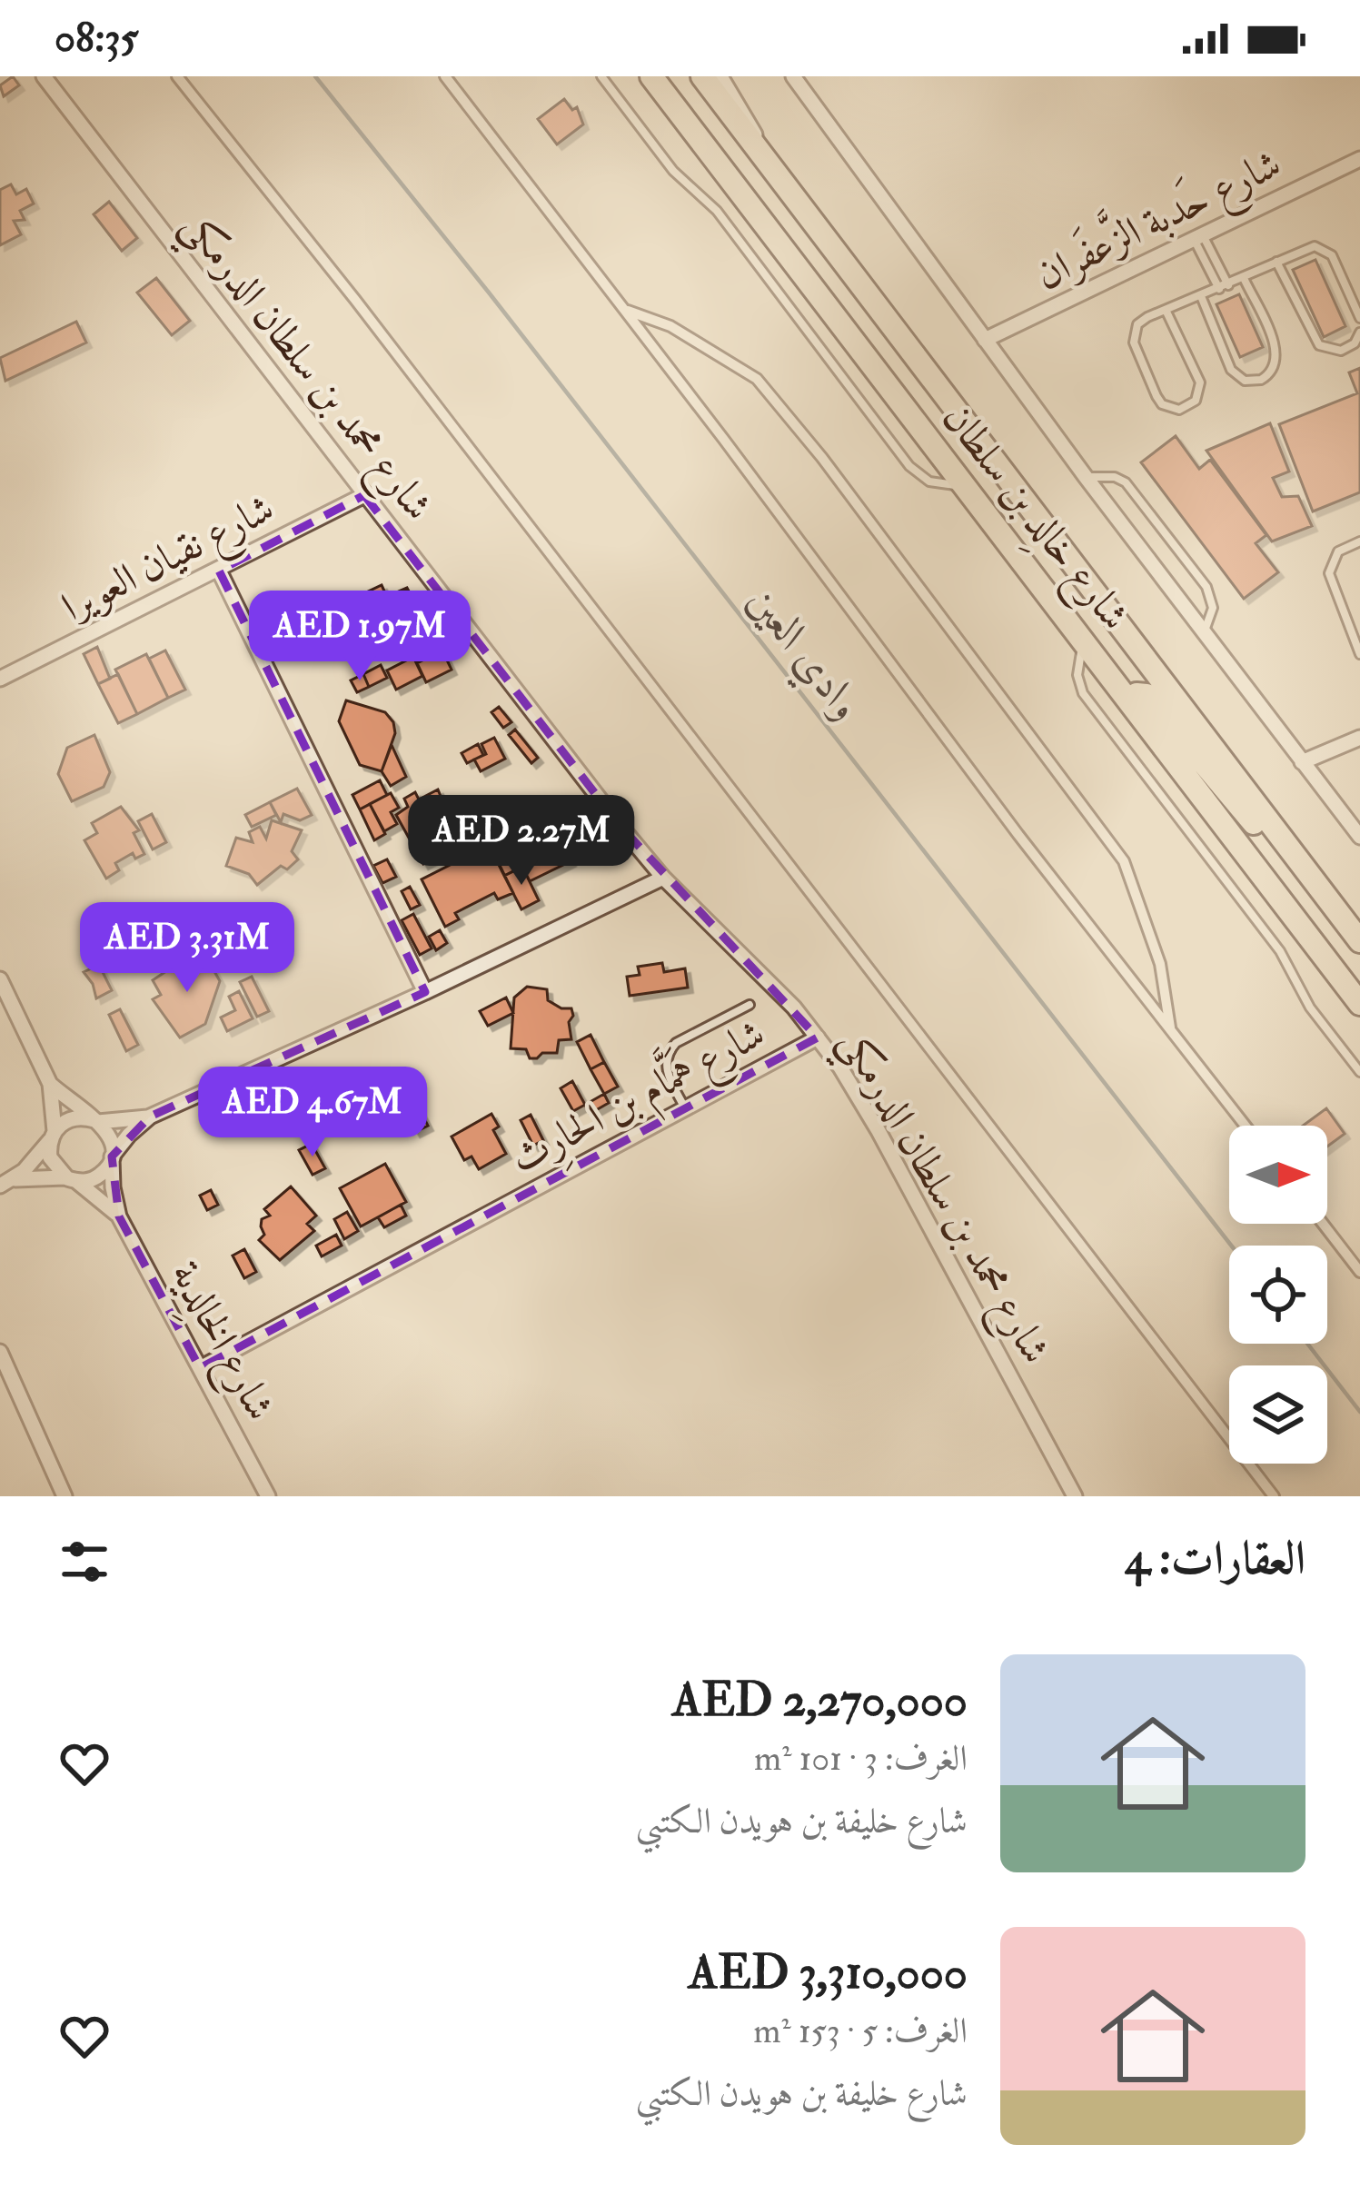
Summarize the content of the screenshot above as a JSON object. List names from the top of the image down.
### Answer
{
  "streets": {
    "main road": ["شارع خالِد بن سلطان"],
    "street": [
      "شارع حَدبة الزَّعفَران",
      "شارع محمد بن سلطان الدرمكي",
      "شارع نقيان العويرا",
      "شارع هَمَّام بن الحارِث",
      "شارع الخالِدية"
    ]
  },
  "crossings": [
    ["شارع محمد بن سلطان الدرمكي", "شارع نقيان العويرا"],
    ["شارع محمد بن سلطان الدرمكي", "شارع هَمَّام بن الحارِث"],
    ["شارع هَمَّام بن الحارِث", "شارع الخالِدية"]
  ],
  "water": ["وادي العين"],
  "north": "right",
  "page": {
    "status": "08:35",
    "price": [
      "AED 1.97M",
      "AED 2.27M",
      "AED 3.31M",
      "AED 4.67M"
    ],
    "heading": "العقارات: 4",
    "list": [
      {
        "name": "AED 2,270,000",
        "note": "الغرف: 3 · 101 m² · شارع خليفة بن هويدن الكتبي"
      },
      {
        "name": "AED 3,310,000",
        "note": "الغرف: 5 · 153 m² · شارع خليفة بن هويدن الكتبي"
      }
    ]
  }
}
